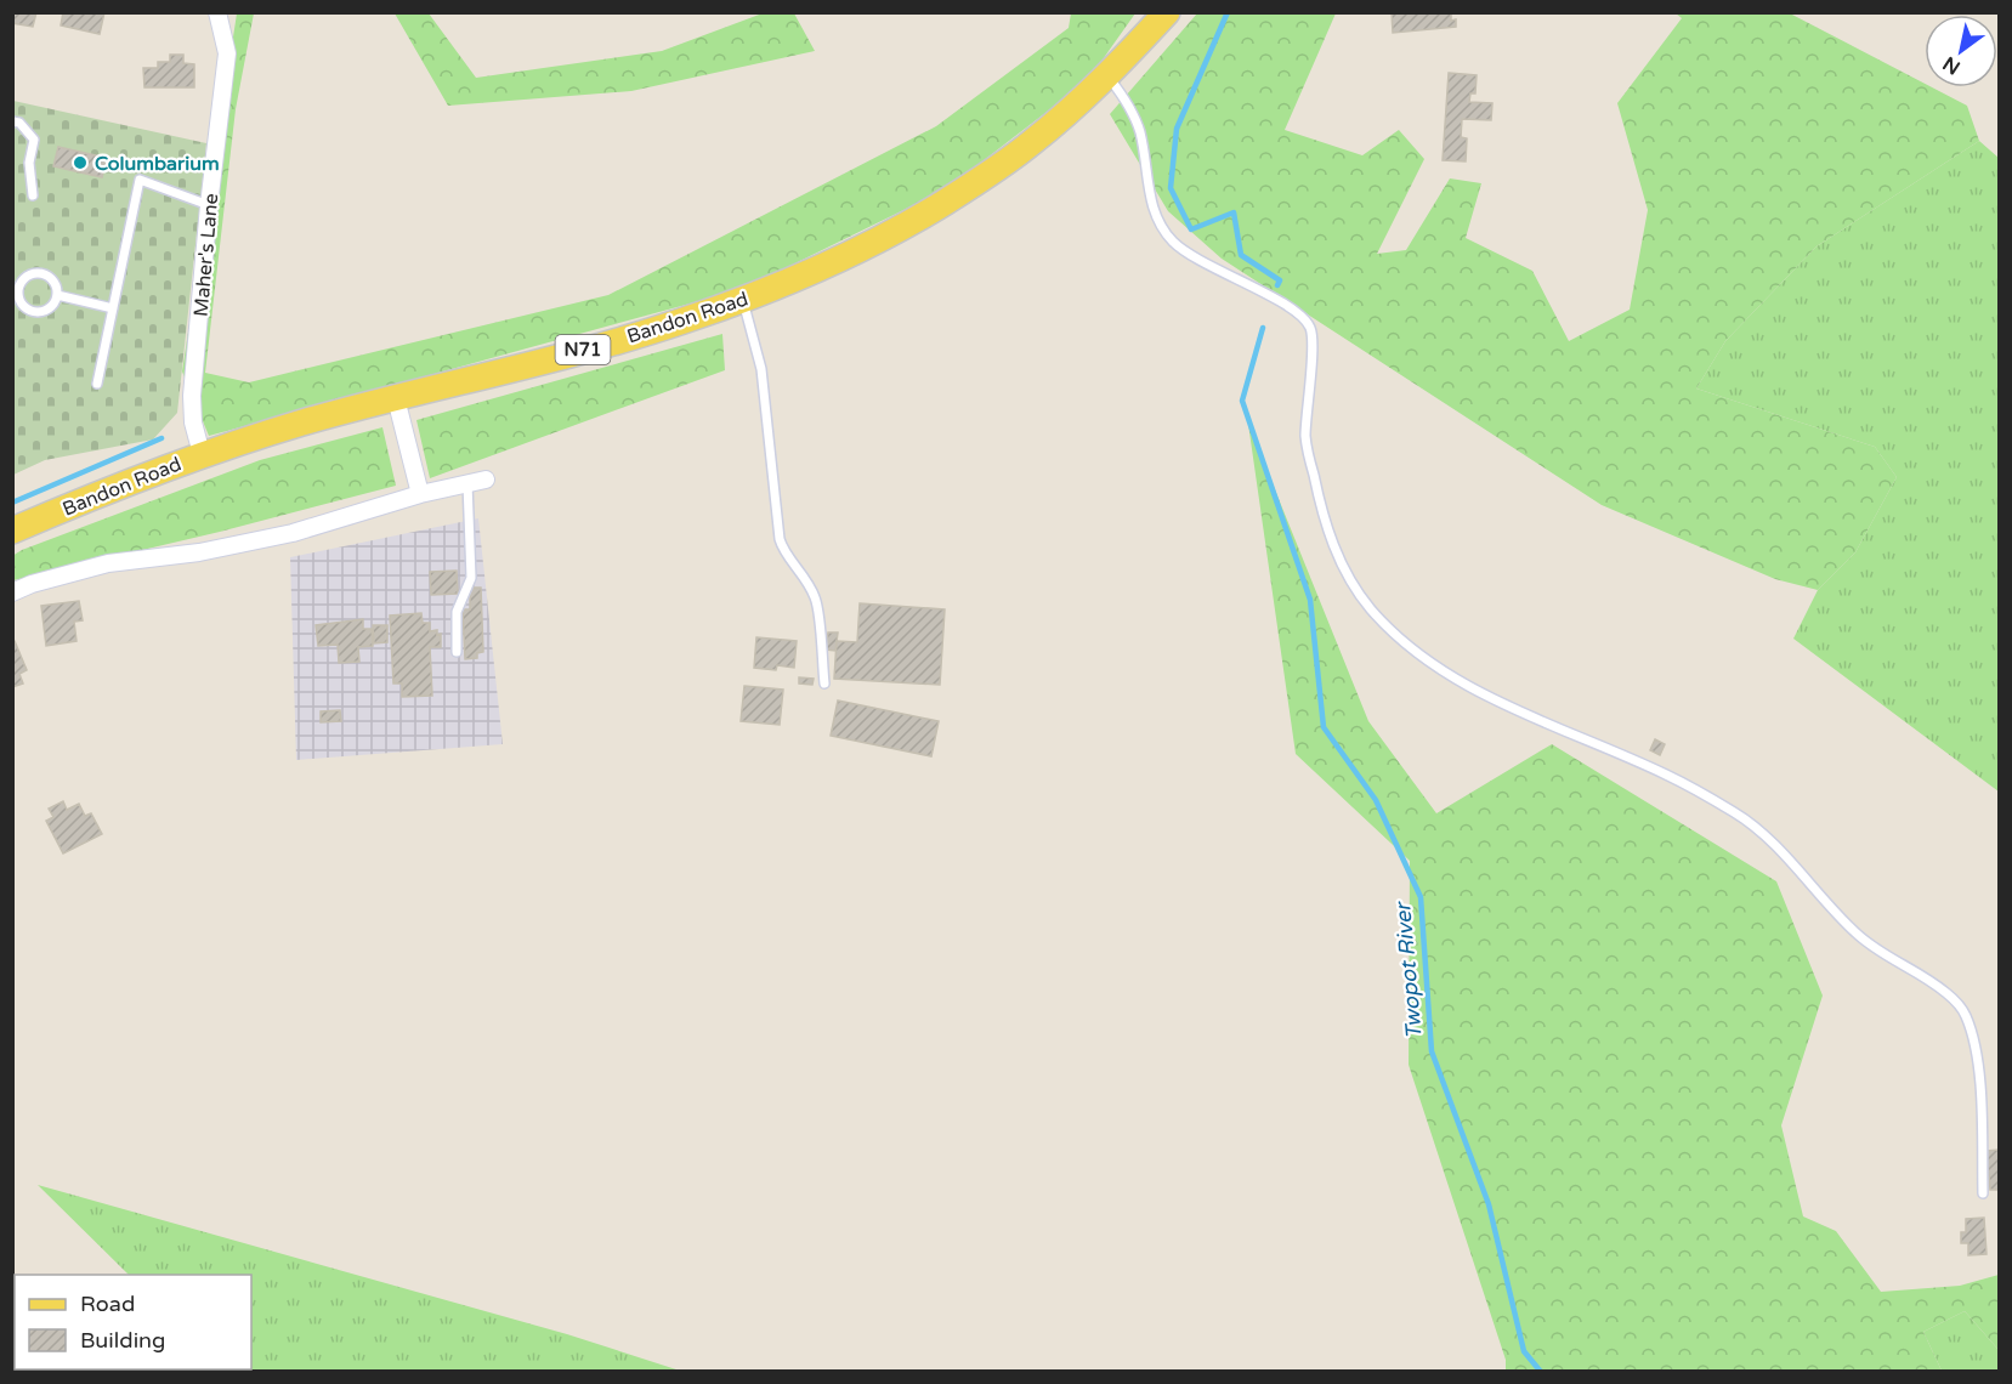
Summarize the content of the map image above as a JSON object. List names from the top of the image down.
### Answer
{
  "streets": {
    "main road": ["Bandon Road", "N71"],
    "street": ["Maher's Lane"]
  },
  "crossings": [
    ["Maher's Lane", "Bandon Road"]
  ],
  "water": ["Twopot River"],
  "places": ["Columbarium"],
  "legend": ["Road", "Building"],
  "north": "bottom left"
}
